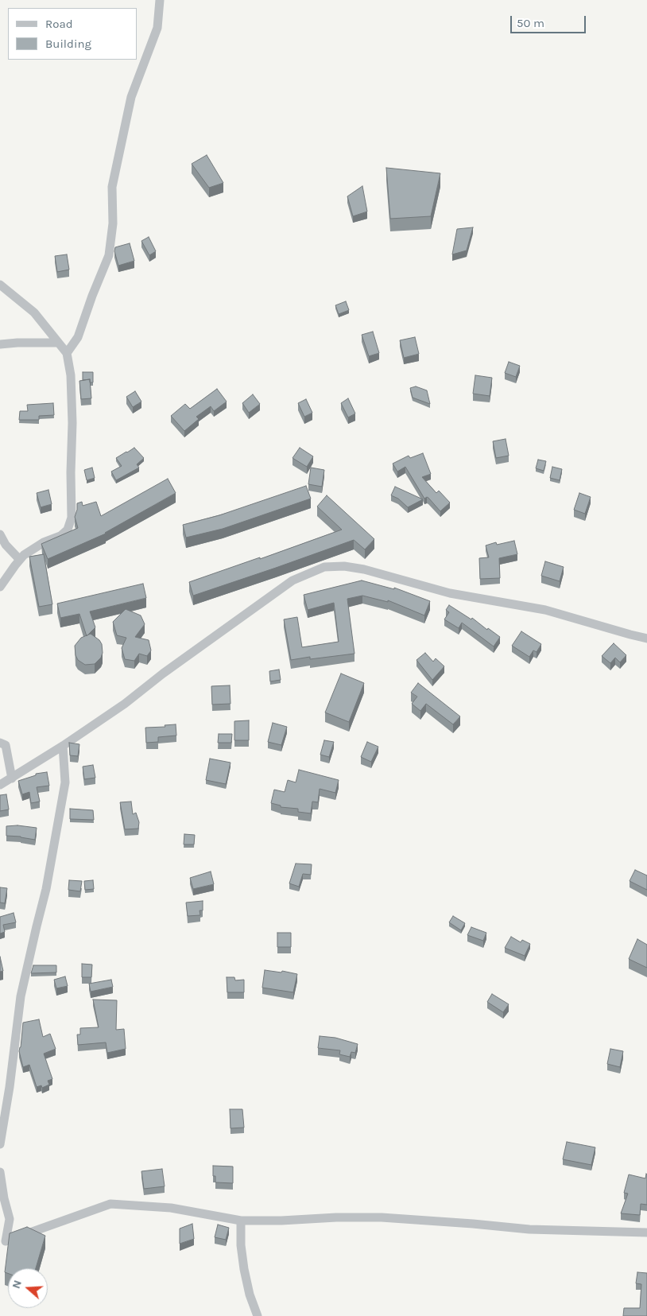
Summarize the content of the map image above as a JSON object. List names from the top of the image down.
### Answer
{
  "legend": ["Road", "Building"],
  "scale_bar": "50 m",
  "north": "left"
}
